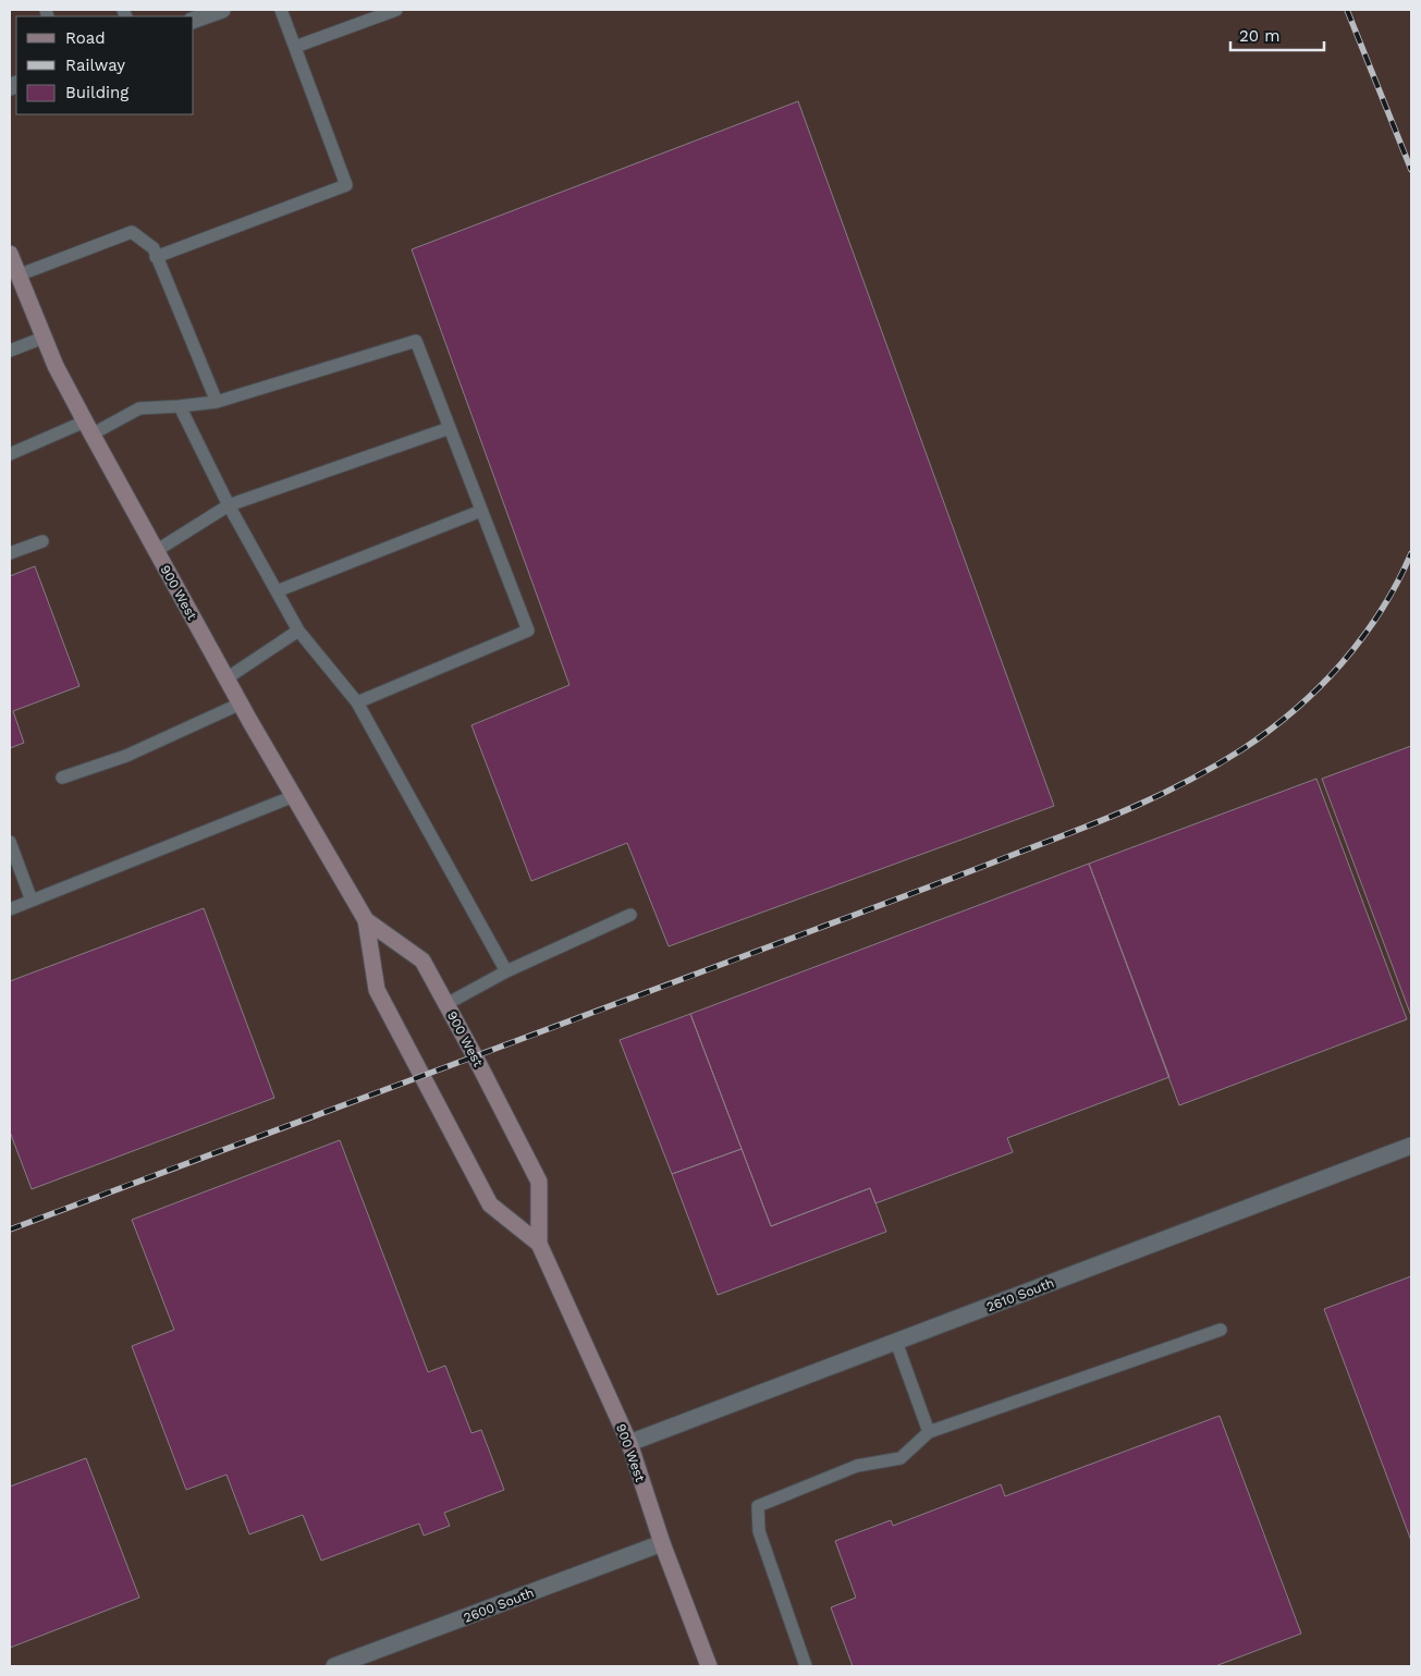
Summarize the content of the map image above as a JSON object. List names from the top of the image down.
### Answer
{
  "streets": {
    "main road": ["900 West"],
    "street": ["2610 South", "2600 South"]
  },
  "crossings": [
    ["900 West", "2610 South"],
    ["900 West", "2600 South"]
  ],
  "legend": ["Road", "Railway", "Building"],
  "scale_bar": "20 m"
}
